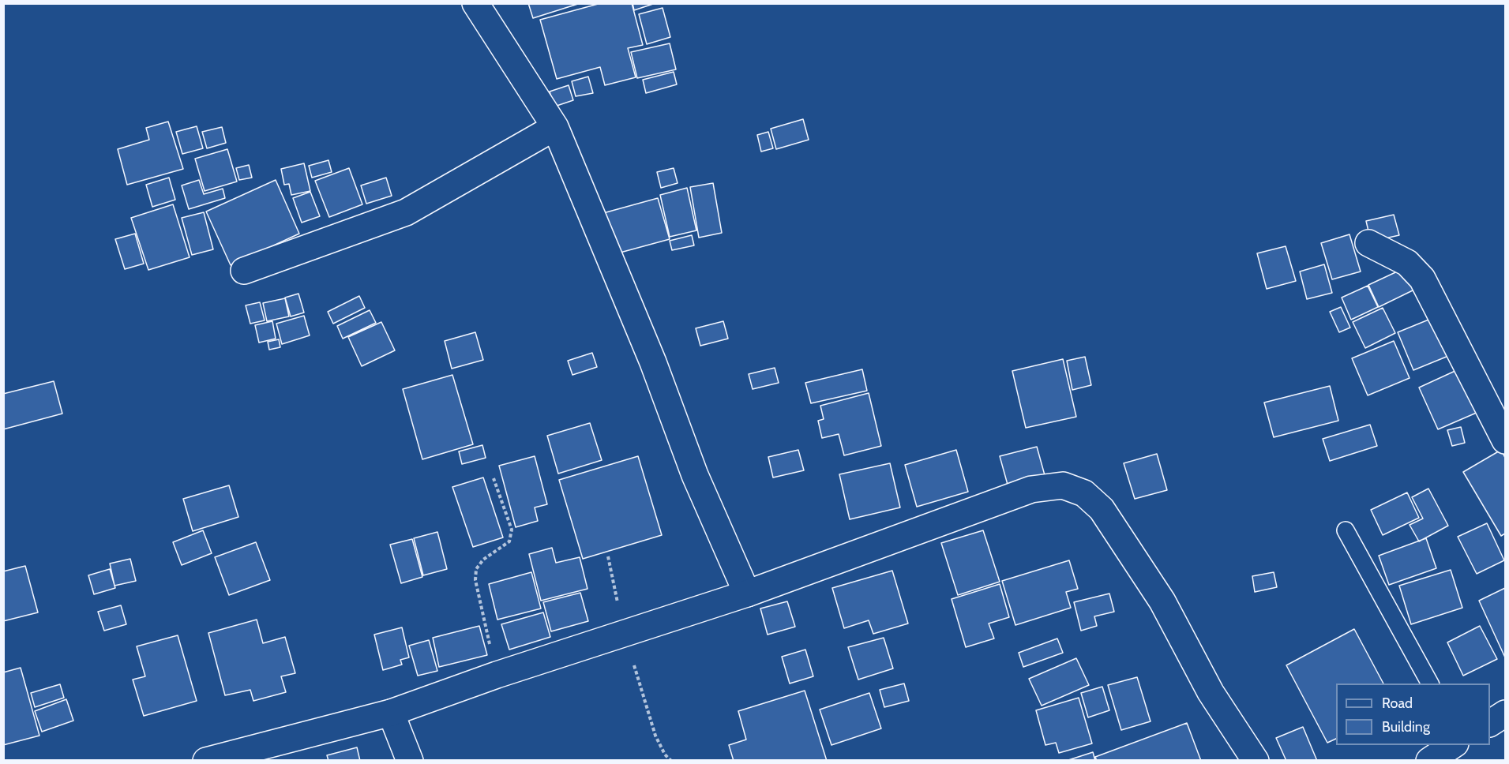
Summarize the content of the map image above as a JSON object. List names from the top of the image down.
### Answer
{
  "legend": ["Road", "Building"]
}
